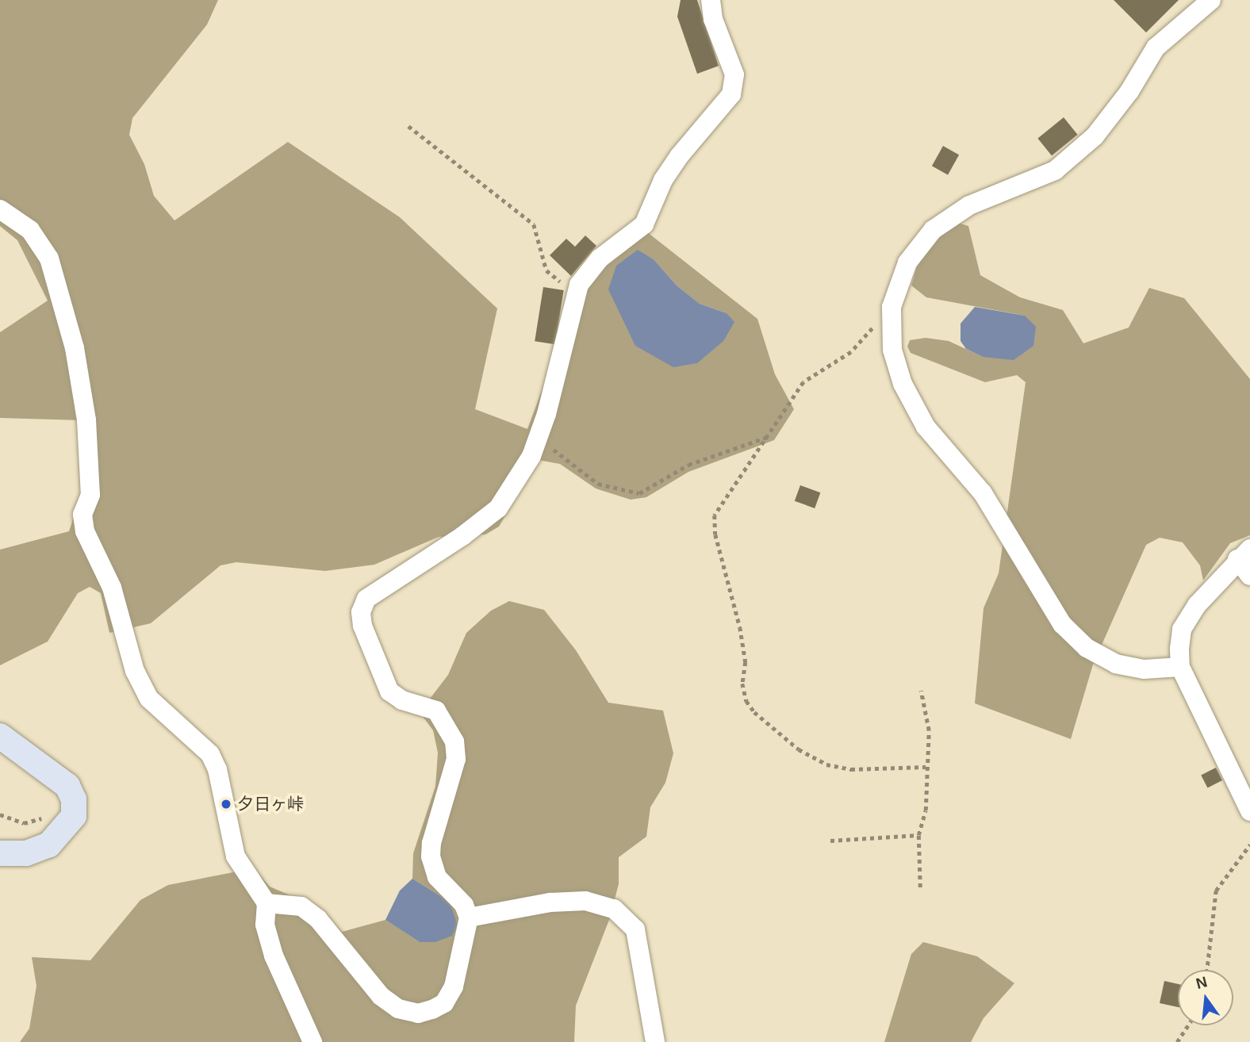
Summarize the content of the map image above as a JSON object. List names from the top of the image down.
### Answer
{
  "places": ["夕日ヶ峠"],
  "north": "top"
}
